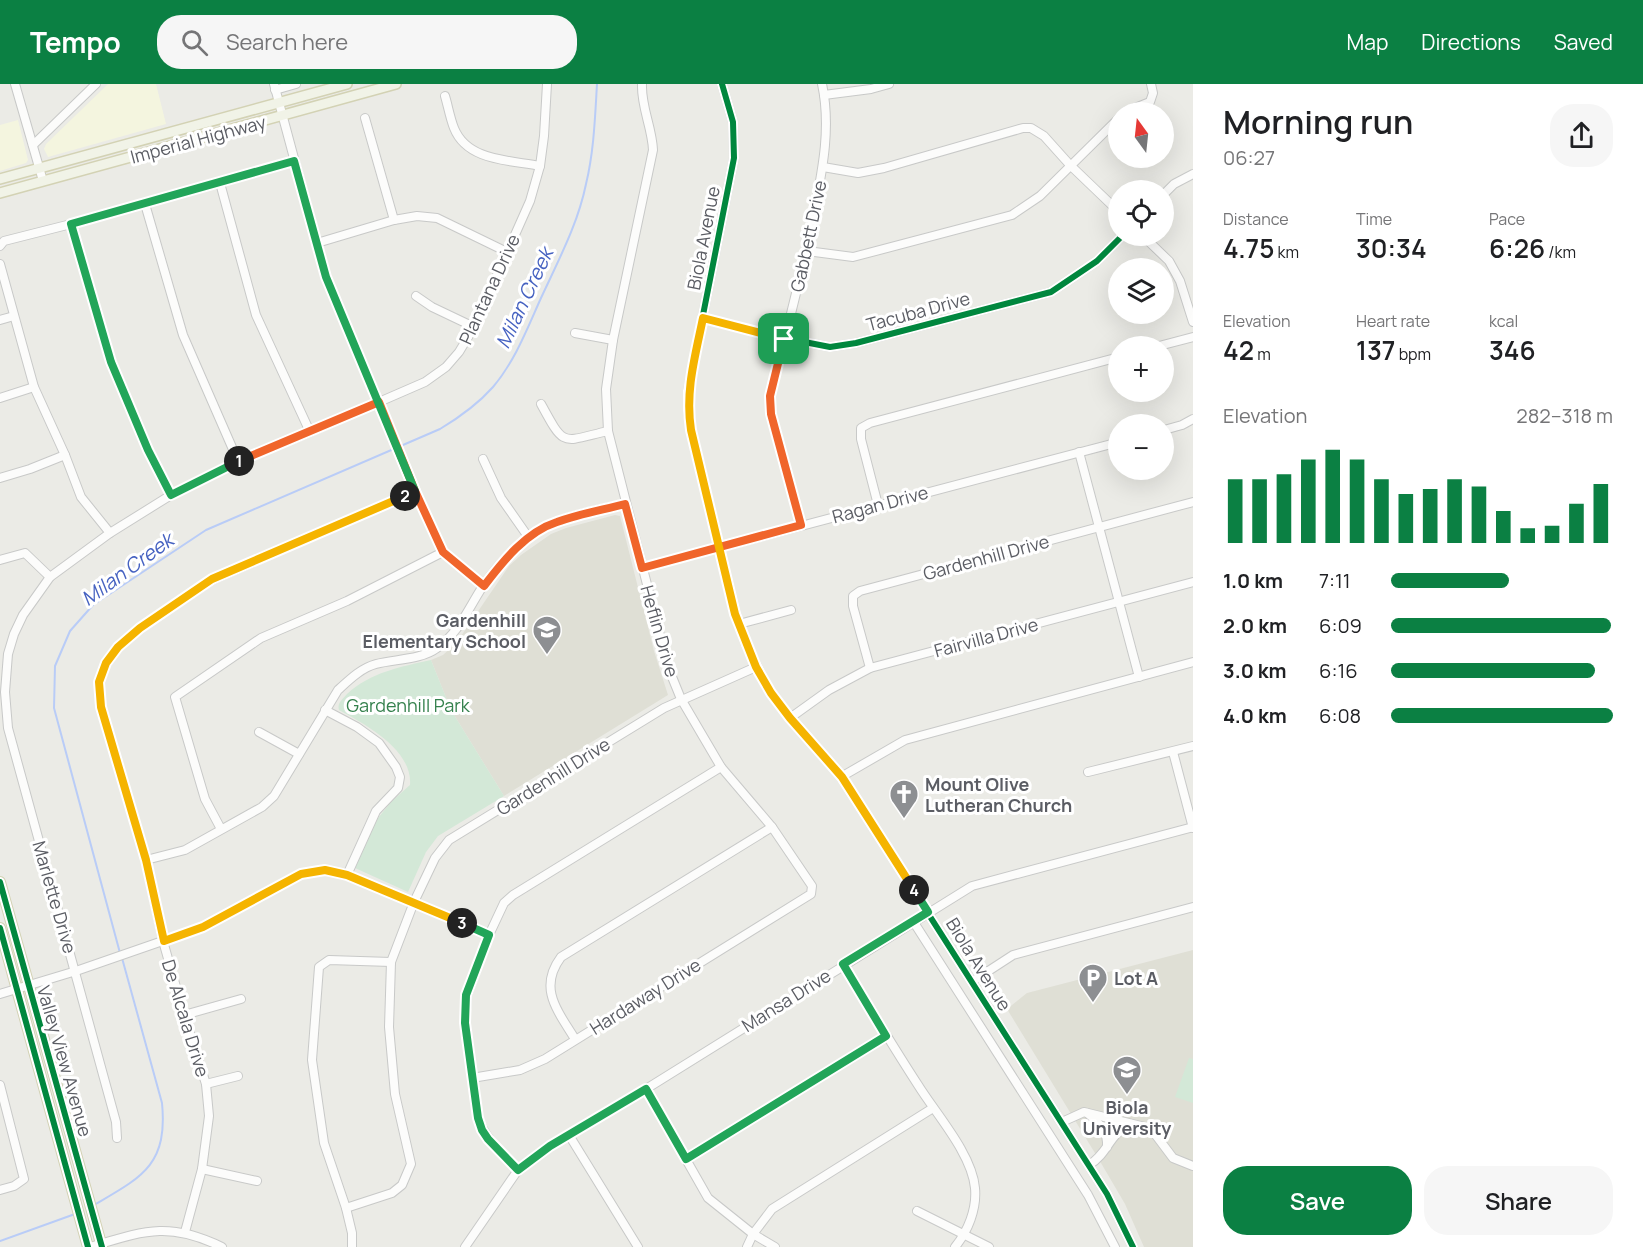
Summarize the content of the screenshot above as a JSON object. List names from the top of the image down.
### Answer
{
  "streets": {
    "main road": ["Imperial Highway", "Valley View Avenue"],
    "street": [
      "Gabbett Drive",
      "Biola Avenue",
      "Plantana Drive",
      "Tacuba Drive",
      "Ragan Drive",
      "Gardenhill Drive",
      "Heflin Drive",
      "Fairvilla Drive",
      "Marlette Drive",
      "Hardaway Drive",
      "Mansa Drive",
      "De Alcala Drive"
    ]
  },
  "crossings": [
    ["Gabbett Drive", "Tacuba Drive"],
    ["Gabbett Drive", "Ragan Drive"],
    ["Biola Avenue", "Tacuba Drive"],
    ["Biola Avenue", "Ragan Drive"],
    ["Biola Avenue", "Gardenhill Drive"],
    ["Biola Avenue", "Fairvilla Drive"],
    ["Biola Avenue", "Mansa Drive"],
    ["Plantana Drive", "Marlette Drive"],
    ["Ragan Drive", "Heflin Drive"],
    ["Gardenhill Drive", "Heflin Drive"],
    ["Gardenhill Drive", "Fairvilla Drive"],
    ["Heflin Drive", "Hardaway Drive"]
  ],
  "water": ["Milan Creek"],
  "parks": ["Gardenhill Park"],
  "places": {
    "school or university": ["Gardenhill Elementary School", "Biola University"],
    "church": ["Mount Olive Lutheran Church"],
    "parking": ["Lot A"]
  },
  "north": "top",
  "page": {
    "header": "Tempo",
    "search": "Search here",
    "nav": ["Map", "Directions", "Saved"],
    "heading": ["Morning run", "06:27"],
    "map_buttons": ["+", "−"],
    "stats": [
      ["Distance", "4.75 km"],
      ["Time", "30:34"],
      ["Pace", "6:26 /km"],
      ["Elevation", "42 m"],
      ["Heart rate", "137 bpm"],
      ["kcal", "346"]
    ],
    "chart": ["Elevation", "282–318 m"],
    "pins": [
      "1",
      "2",
      "4",
      "3"
    ],
    "list": [
      {
        "name": "1.0 km",
        "note": "7:11"
      },
      {
        "name": "2.0 km",
        "note": "6:09"
      },
      {
        "name": "3.0 km",
        "note": "6:16"
      },
      {
        "name": "4.0 km",
        "note": "6:08"
      }
    ],
    "buttons": ["Save", "Share"]
  }
}
